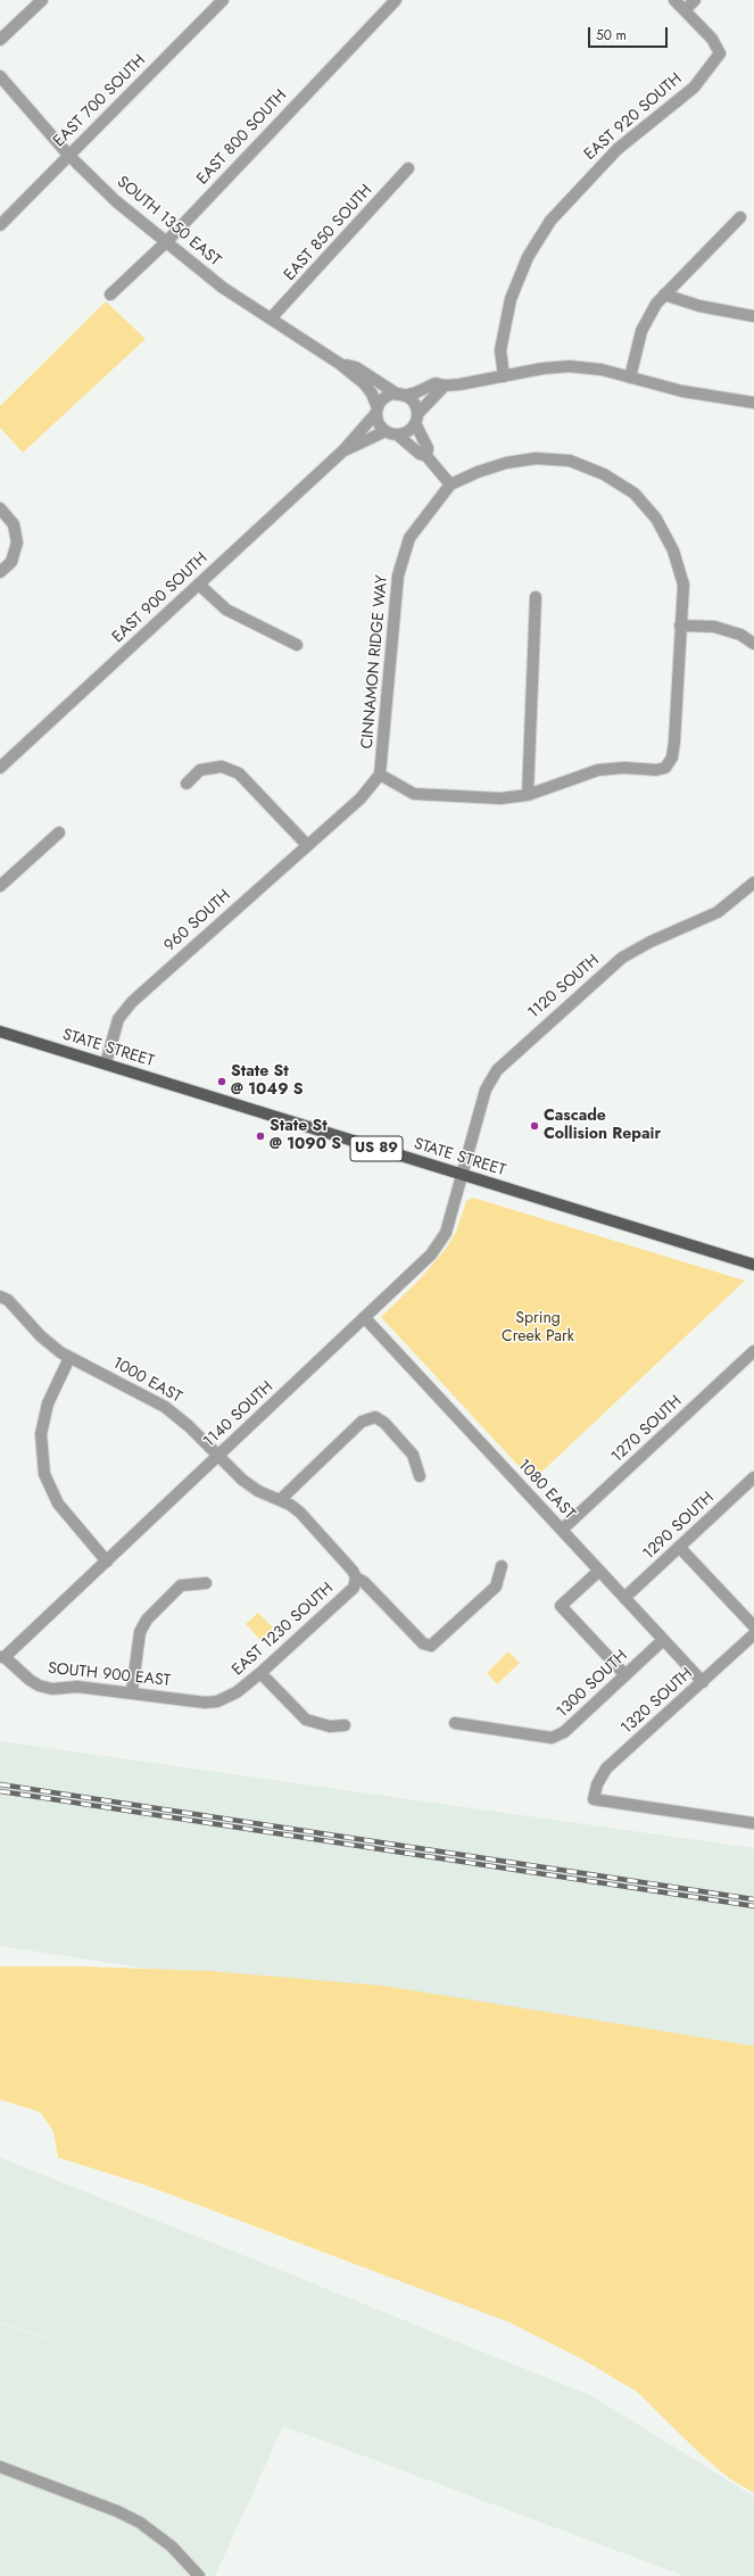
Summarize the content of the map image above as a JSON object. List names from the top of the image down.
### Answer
{
  "streets": {
    "main road": ["STATE STREET", "US 89"],
    "street": [
      "EAST 700 SOUTH",
      "EAST 920 SOUTH",
      "EAST 800 SOUTH",
      "SOUTH 1350 EAST",
      "EAST 850 SOUTH",
      "EAST 900 SOUTH",
      "CINNAMON RIDGE WAY",
      "960 SOUTH",
      "1120 SOUTH",
      "1000 EAST",
      "1140 SOUTH",
      "1270 SOUTH",
      "1080 EAST",
      "1290 SOUTH",
      "EAST 1230 SOUTH",
      "SOUTH 900 EAST",
      "1300 SOUTH",
      "1320 SOUTH"
    ]
  },
  "crossings": [
    ["EAST 700 SOUTH", "SOUTH 1350 EAST"],
    ["EAST 800 SOUTH", "SOUTH 1350 EAST"],
    ["SOUTH 1350 EAST", "EAST 850 SOUTH"],
    ["SOUTH 1350 EAST", "EAST 900 SOUTH"],
    ["CINNAMON RIDGE WAY", "960 SOUTH"],
    ["960 SOUTH", "STATE STREET"],
    ["1120 SOUTH", "STATE STREET"],
    ["1120 SOUTH", "1140 SOUTH"],
    ["STATE STREET", "1140 SOUTH"],
    ["1000 EAST", "1140 SOUTH"],
    ["1000 EAST", "EAST 1230 SOUTH"],
    ["1140 SOUTH", "1080 EAST"],
    ["1140 SOUTH", "SOUTH 900 EAST"],
    ["1270 SOUTH", "1080 EAST"],
    ["1080 EAST", "1290 SOUTH"],
    ["1080 EAST", "1300 SOUTH"],
    ["1080 EAST", "1320 SOUTH"],
    ["EAST 1230 SOUTH", "SOUTH 900 EAST"]
  ],
  "parks": ["Spring Creek Park"],
  "places": ["State St @ 1049 S", "Cascade Collision Repair", "State St @ 1090 S"],
  "scale_bar": "50 m"
}
